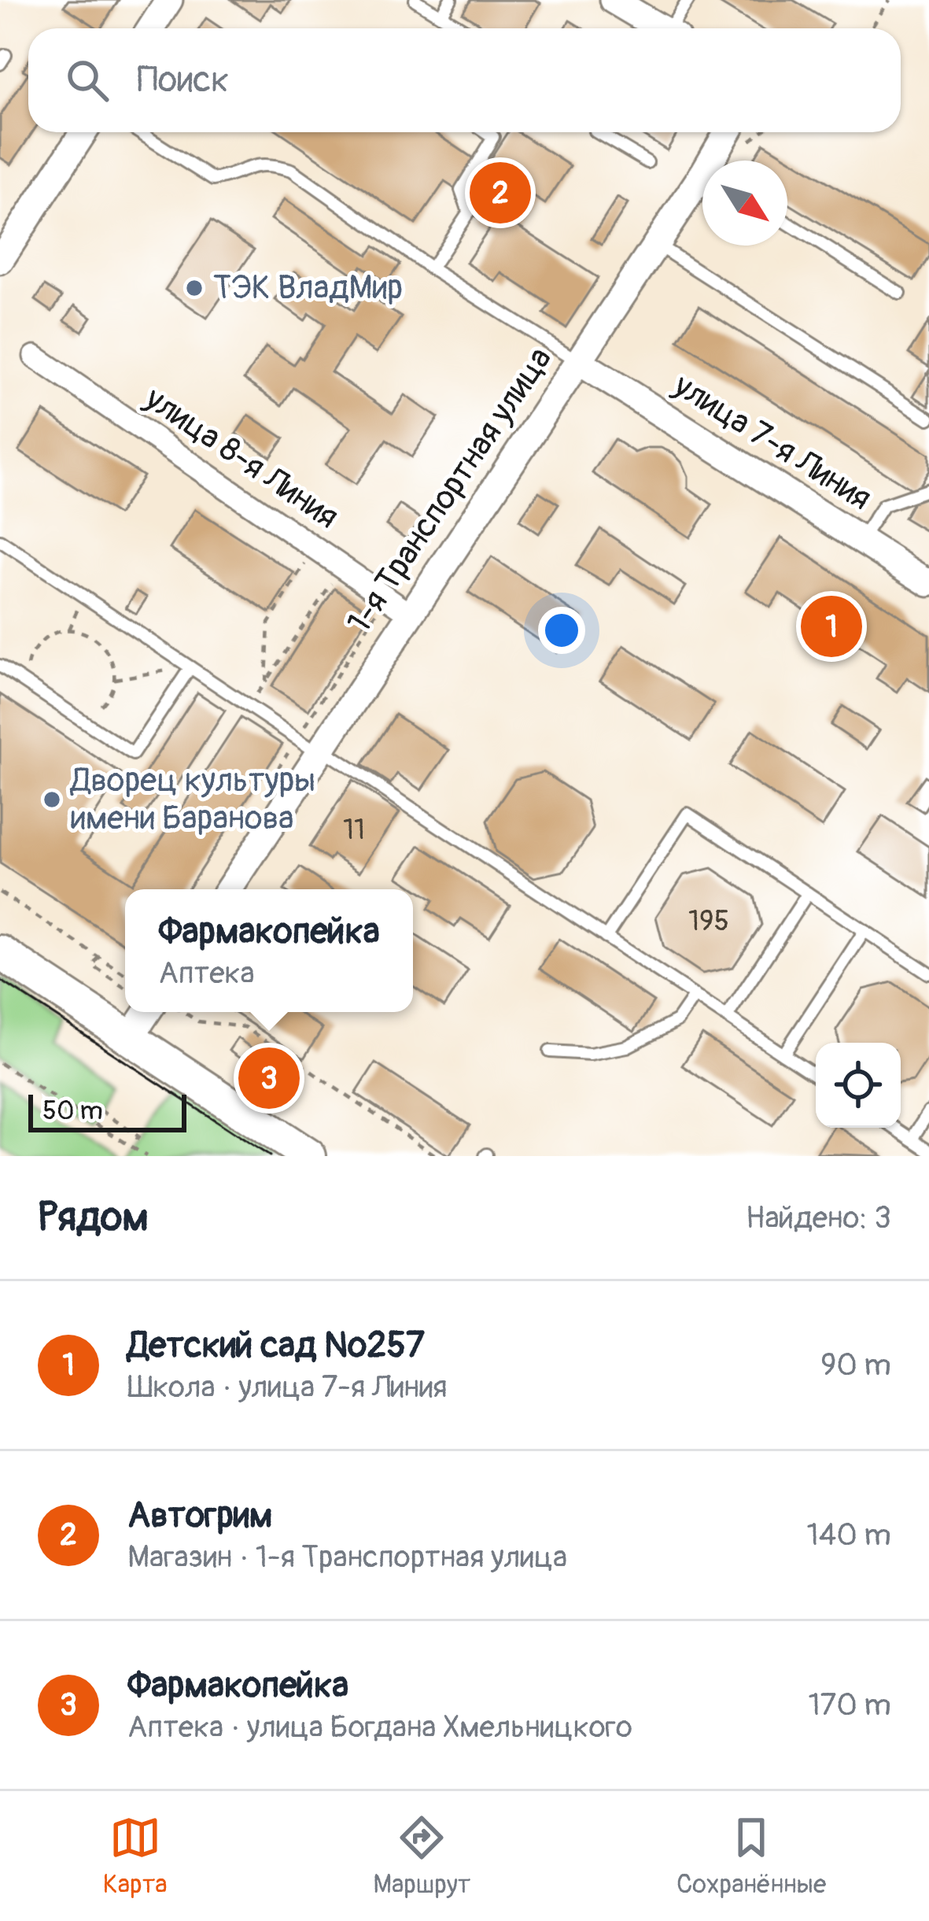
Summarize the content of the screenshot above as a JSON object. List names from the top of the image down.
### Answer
{
  "streets": {
    "street": ["улица 7-я Линия", "улица 8-я Линия", "1-я Транспортная улица"]
  },
  "crossings": [
    ["улица 7-я Линия", "1-я Транспортная улица"],
    ["улица 8-я Линия", "1-я Транспортная улица"]
  ],
  "places": ["ТЭК ВладМир", "Дворец культуры имени Баранова"],
  "house_numbers": ["11", "195"],
  "scale_bar": "50 m",
  "north": "bottom right",
  "page": {
    "search": "Поиск",
    "pins": ["2", "1", "3"],
    "popup": ["Фармакопейка", "Аптека"],
    "scale": "50 m",
    "heading": ["Рядом", "Найдено: 3"],
    "list": [
      {
        "mark": "1",
        "name": "Детский сад №257",
        "note": "Школа · улица 7-я Линия",
        "value": "90 m"
      },
      {
        "mark": "2",
        "name": "Автогрим",
        "note": "Магазин · 1-я Транспортная улица",
        "value": "140 m"
      },
      {
        "mark": "3",
        "name": "Фармакопейка",
        "note": "Аптека · улица Богдана Хмельницкого",
        "value": "170 m"
      }
    ],
    "nav": ["Карта", "Маршрут", "Сохранённые"]
  }
}
